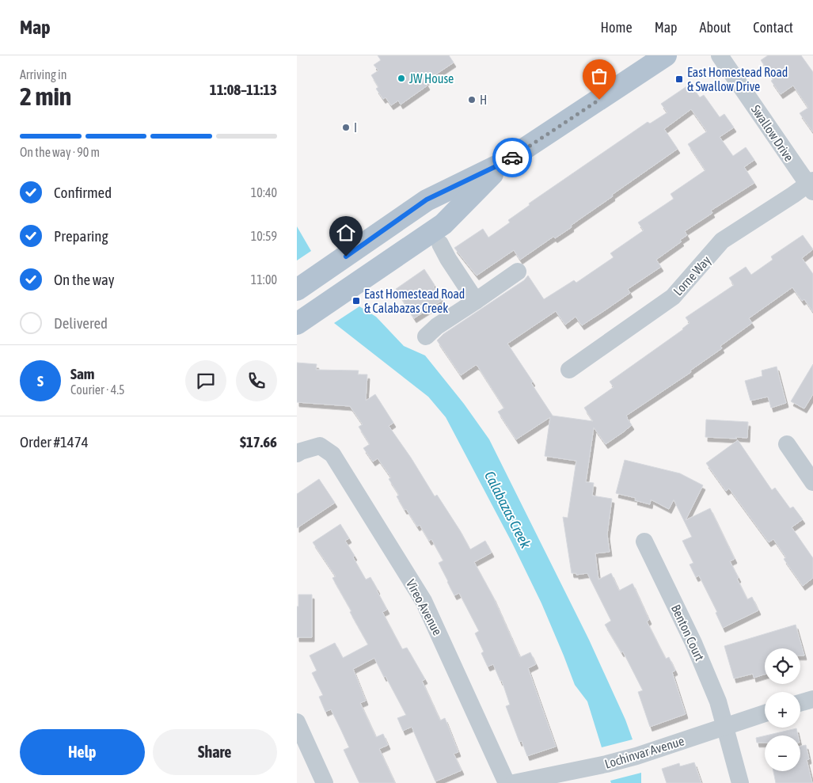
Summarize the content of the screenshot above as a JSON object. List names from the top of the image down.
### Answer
{
  "streets": {
    "street": [
      "Swallow Drive",
      "Lorne Way",
      "Vireo Avenue",
      "Benton Court",
      "Lochinvar Avenue"
    ]
  },
  "crossings": [
    ["Swallow Drive", "Lorne Way"],
    ["Benton Court", "Lochinvar Avenue"]
  ],
  "water": ["Calabazas Creek"],
  "places": {
    "other": ["JW House", "H", "I"],
    "transit": ["East Homestead Road & Swallow Drive", "East Homestead Road & Calabazas Creek"]
  },
  "page": {
    "header": "Map",
    "nav": [
      "Home",
      "Map",
      "About",
      "Contact"
    ],
    "heading": ["2 min", "Arriving in", "11:08–11:13"],
    "panel": [
      "Sam",
      "Courier · 4.5",
      "Order #1474",
      "$17.66"
    ],
    "bar": "On the way · 90 m",
    "list": [
      ["Confirmed", "10:40"],
      ["Preparing", "10:59"],
      ["On the way", "11:00"],
      "Delivered"
    ],
    "round": "S",
    "map_buttons": ["+", "−"],
    "buttons": ["Help", "Share"]
  }
}
